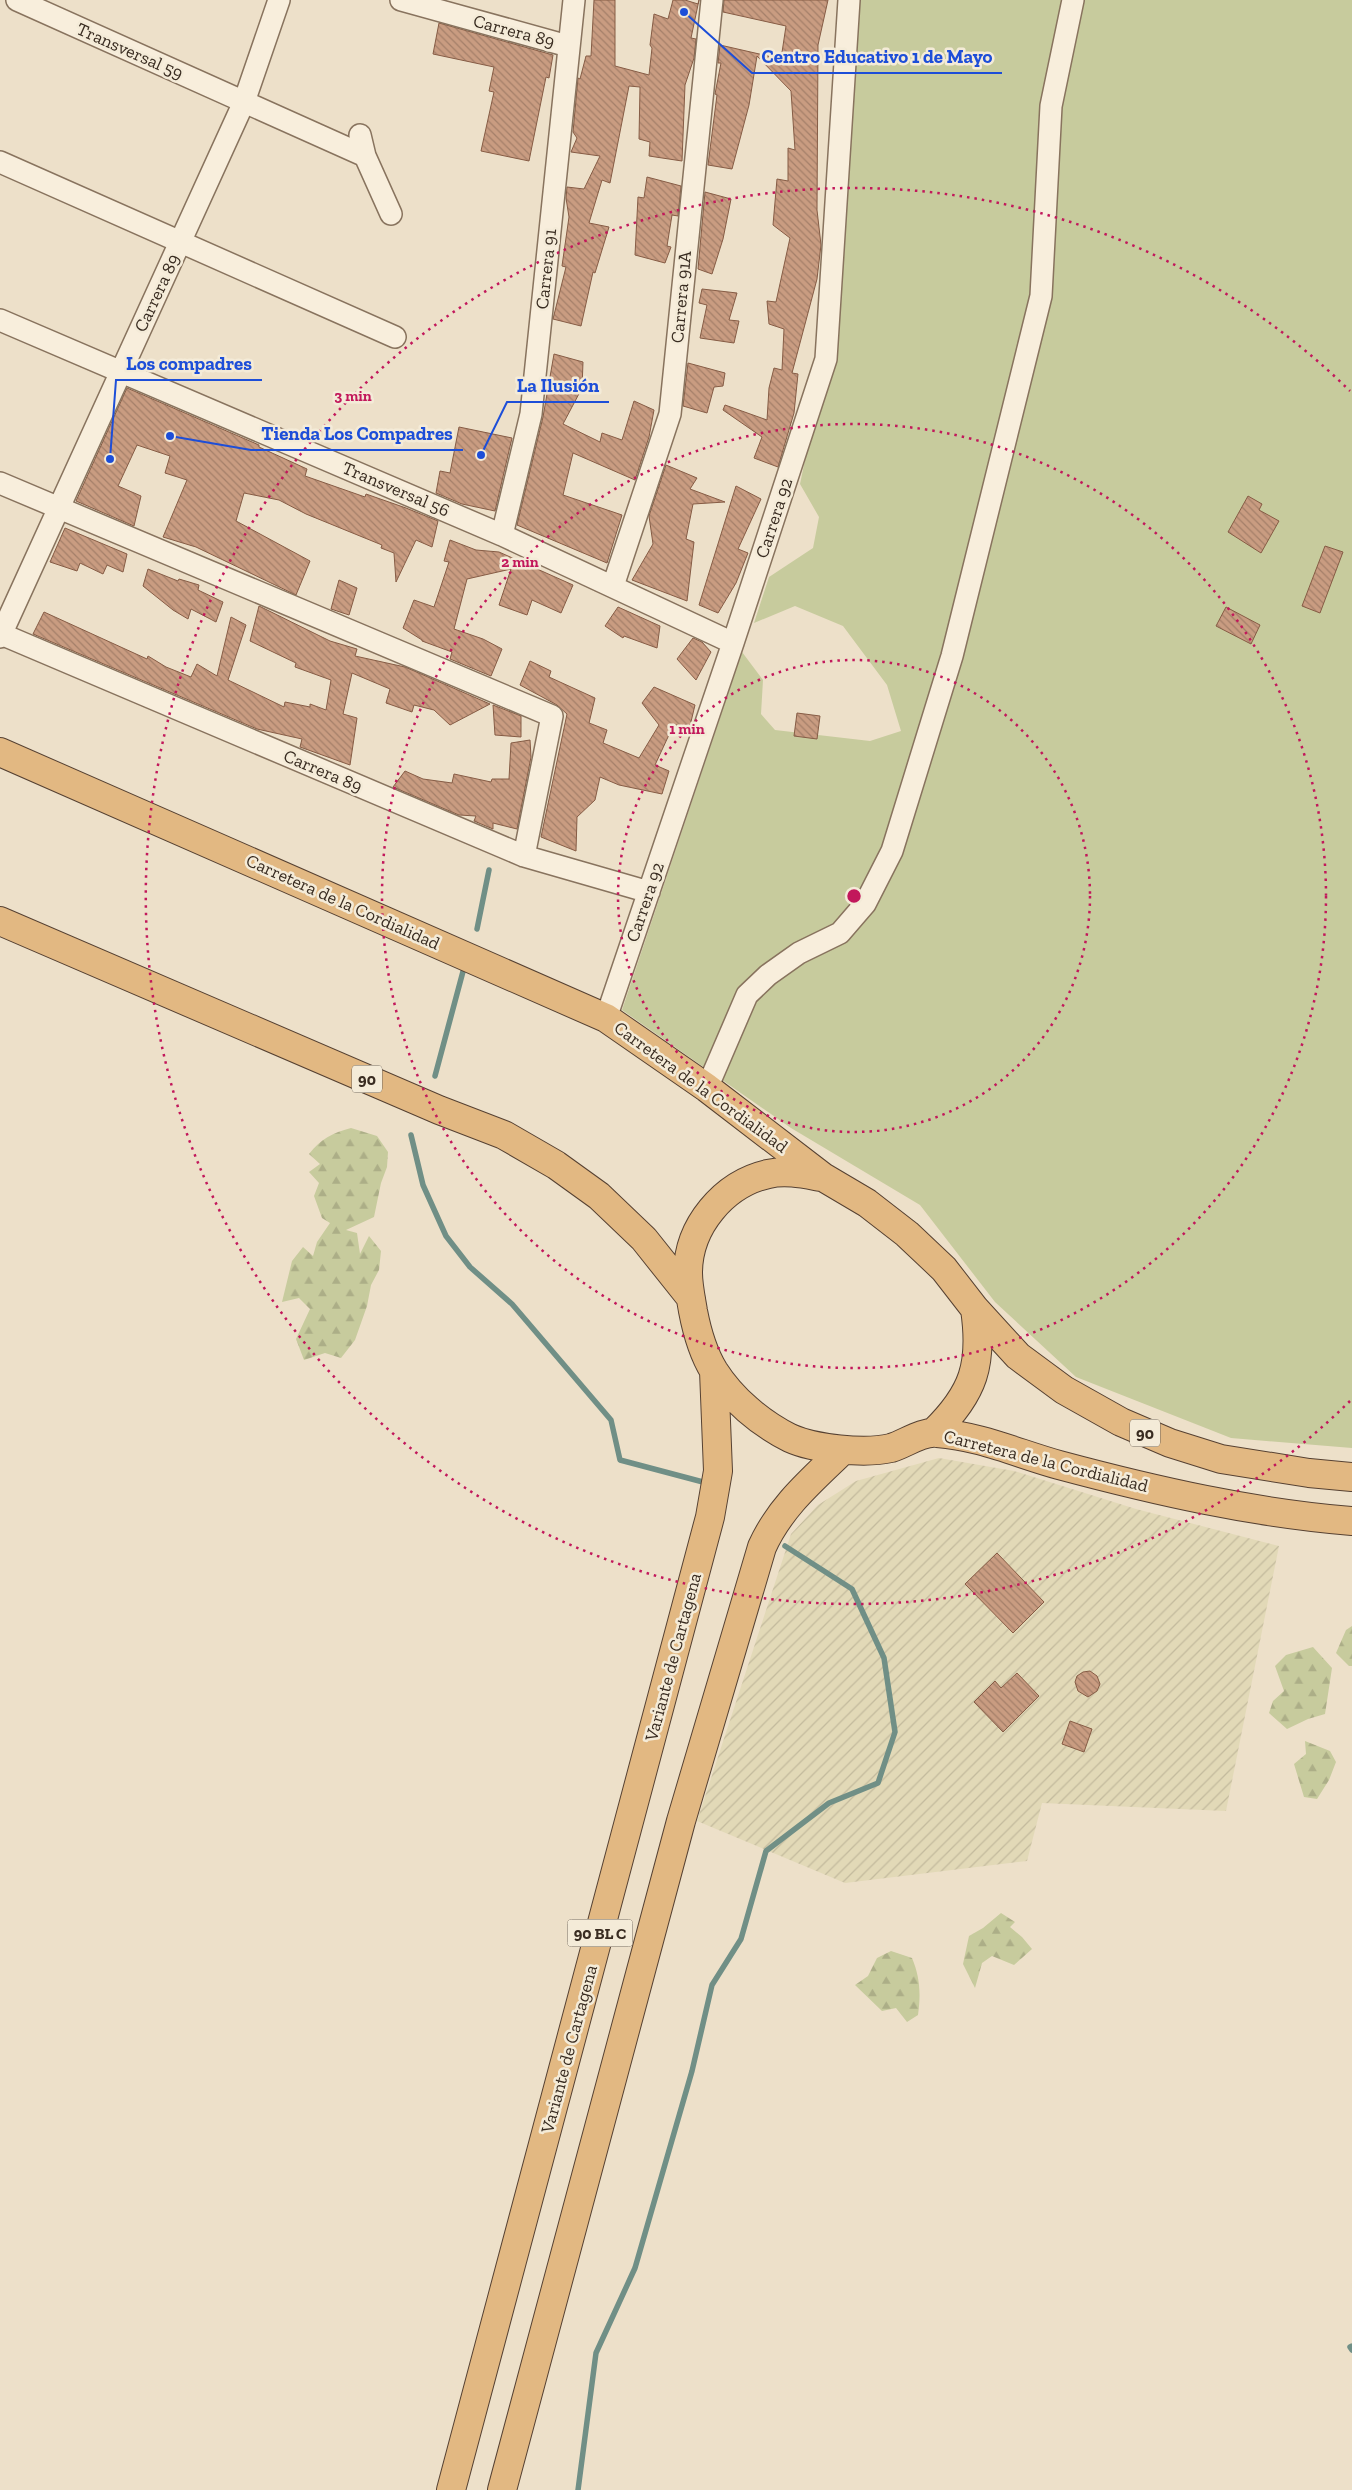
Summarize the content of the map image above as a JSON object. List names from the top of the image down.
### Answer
{
  "streets": {
    "highway": [
      "Carretera de la Cordialidad",
      "90",
      "Variante de Cartagena",
      "90 BL C"
    ],
    "street": [
      "Carrera 89",
      "Transversal 59",
      "Carrera 91",
      "Carrera 91A",
      "Transversal 56",
      "Carrera 92"
    ]
  },
  "crossings": [
    ["Carrera 89", "Transversal 59"],
    ["Carrera 89", "Carrera 91"],
    ["Carrera 89", "Transversal 56"],
    ["Carrera 89", "Carrera 92"],
    ["Carrera 91", "Transversal 56"],
    ["Carrera 91A", "Transversal 56"],
    ["Transversal 56", "Carrera 92"],
    ["Carrera 92", "Carretera de la Cordialidad"],
    ["Carretera de la Cordialidad", "Variante de Cartagena"],
    ["Carretera de la Cordialidad", "90 BL C"]
  ],
  "places": [
    "Centro Educativo 1 de Mayo",
    "Tienda Los Compadres",
    "La Ilusión",
    "Los compadres"
  ],
  "rings": ["3 min", "2 min", "1 min"]
}
